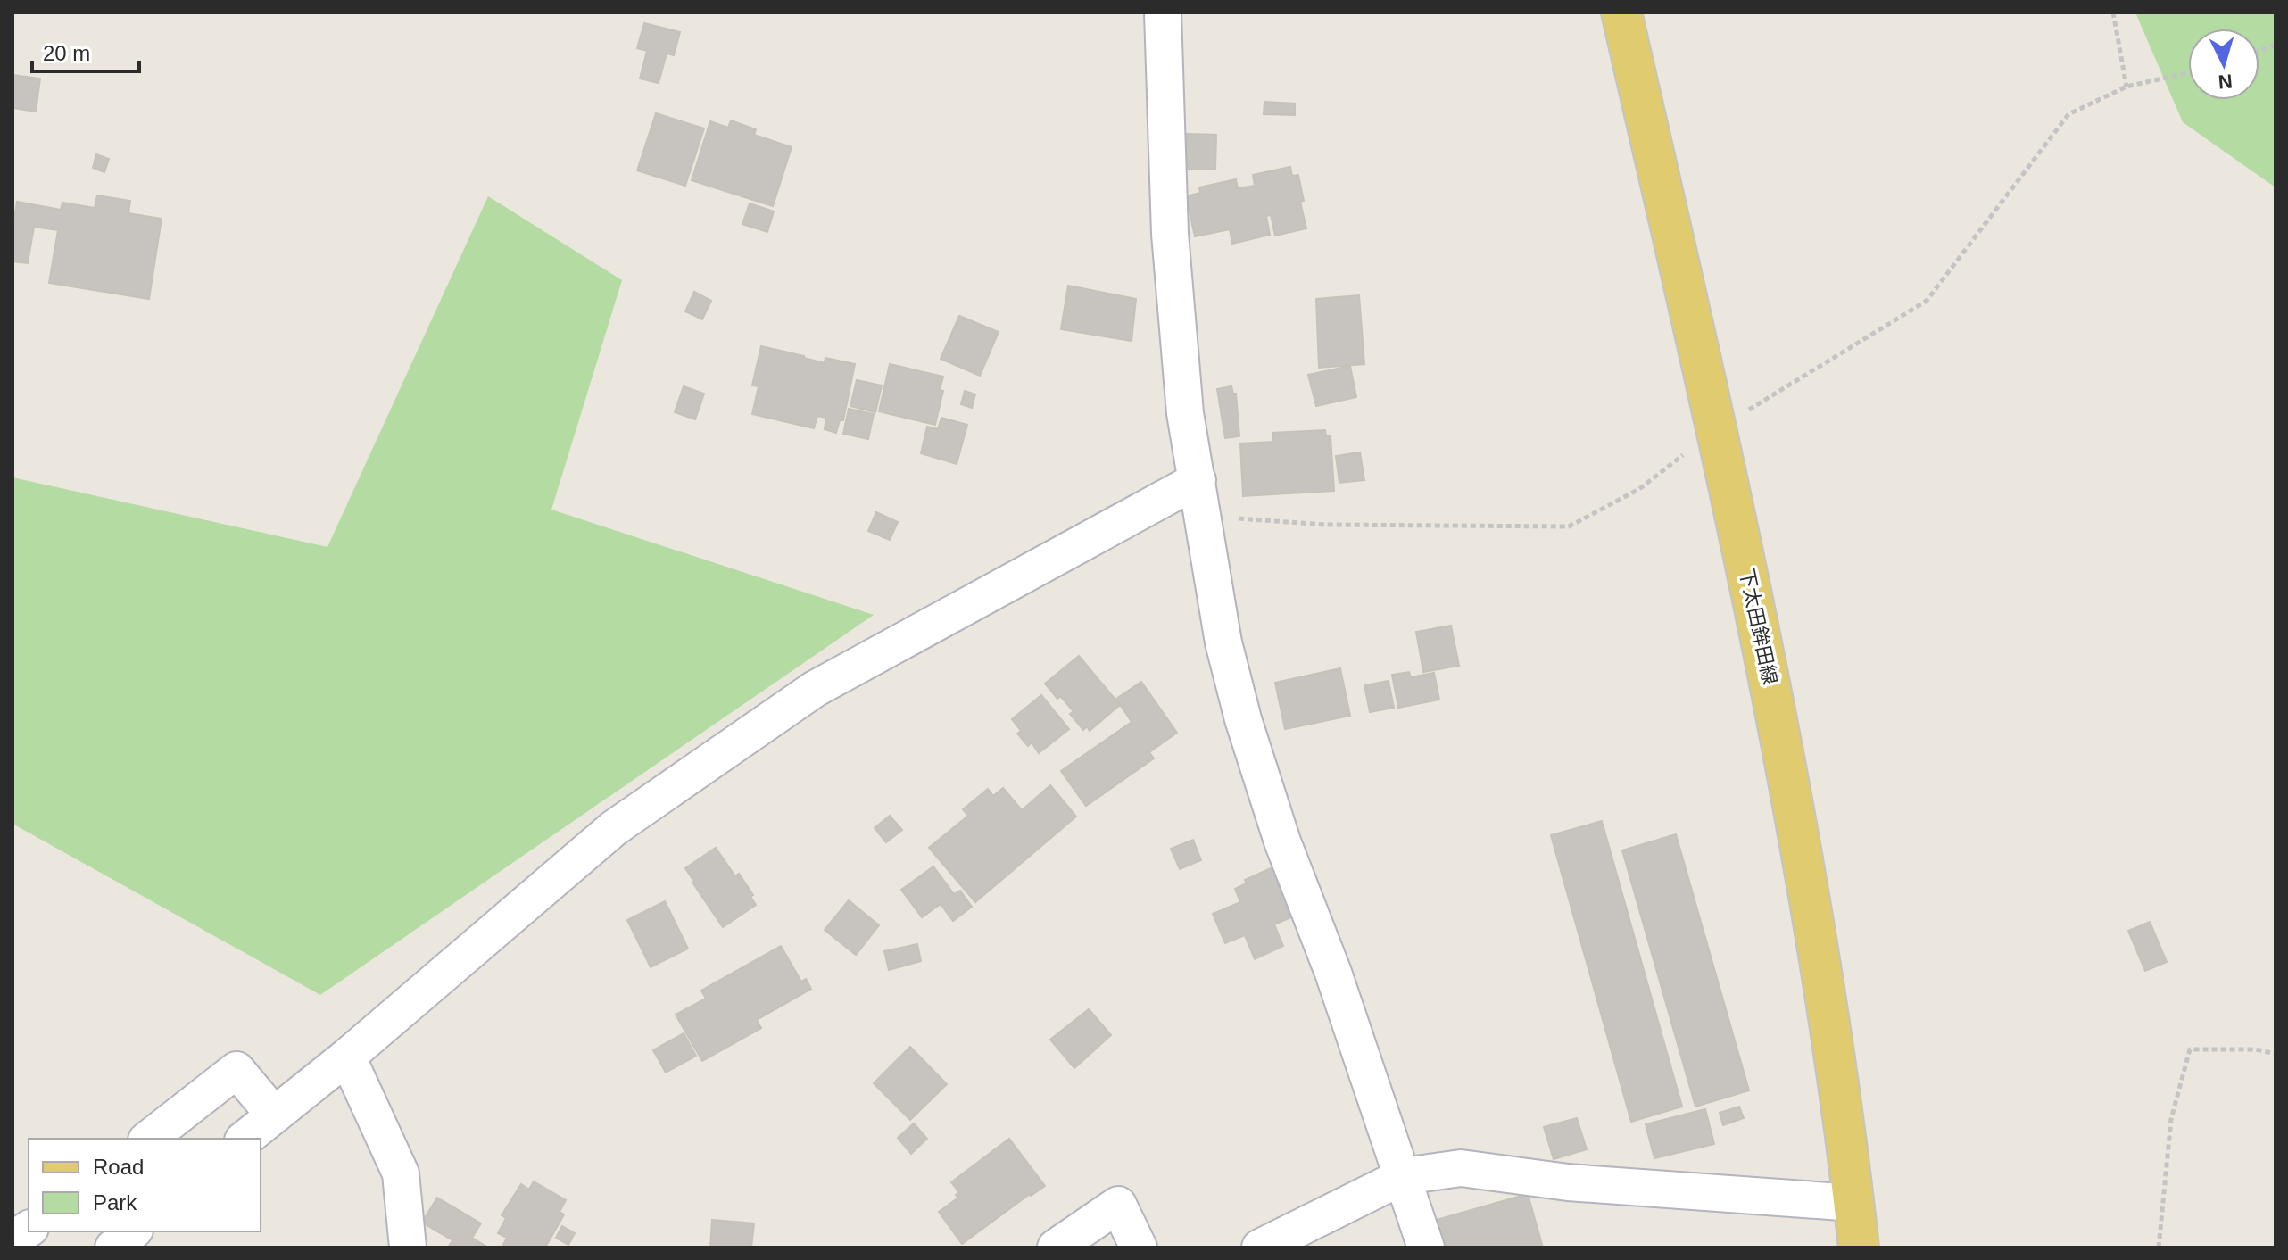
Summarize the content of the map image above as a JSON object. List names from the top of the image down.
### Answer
{
  "streets": {
    "main road": ["下太田鉾田線"]
  },
  "legend": ["Road", "Park"],
  "scale_bar": "20 m",
  "north": "bottom"
}
